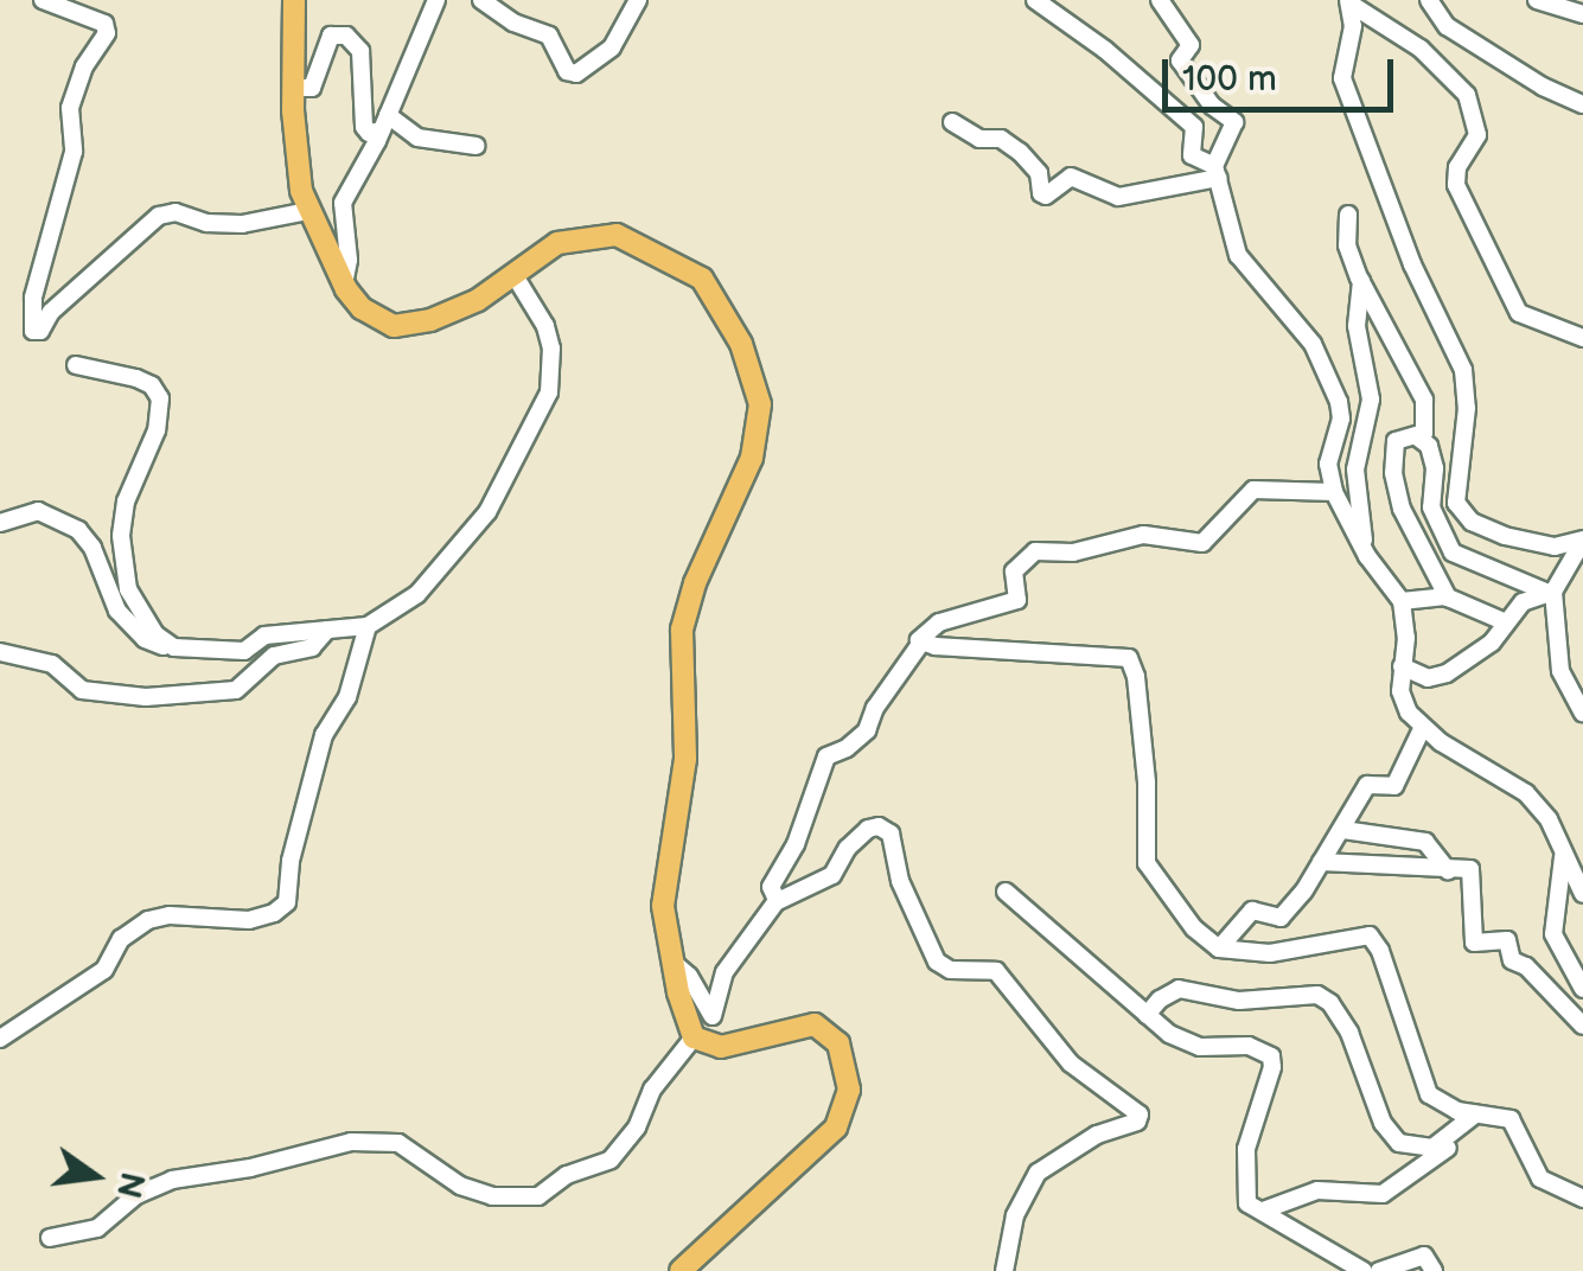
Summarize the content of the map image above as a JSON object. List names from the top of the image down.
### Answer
{
  "scale_bar": "100 m",
  "north": "right"
}
